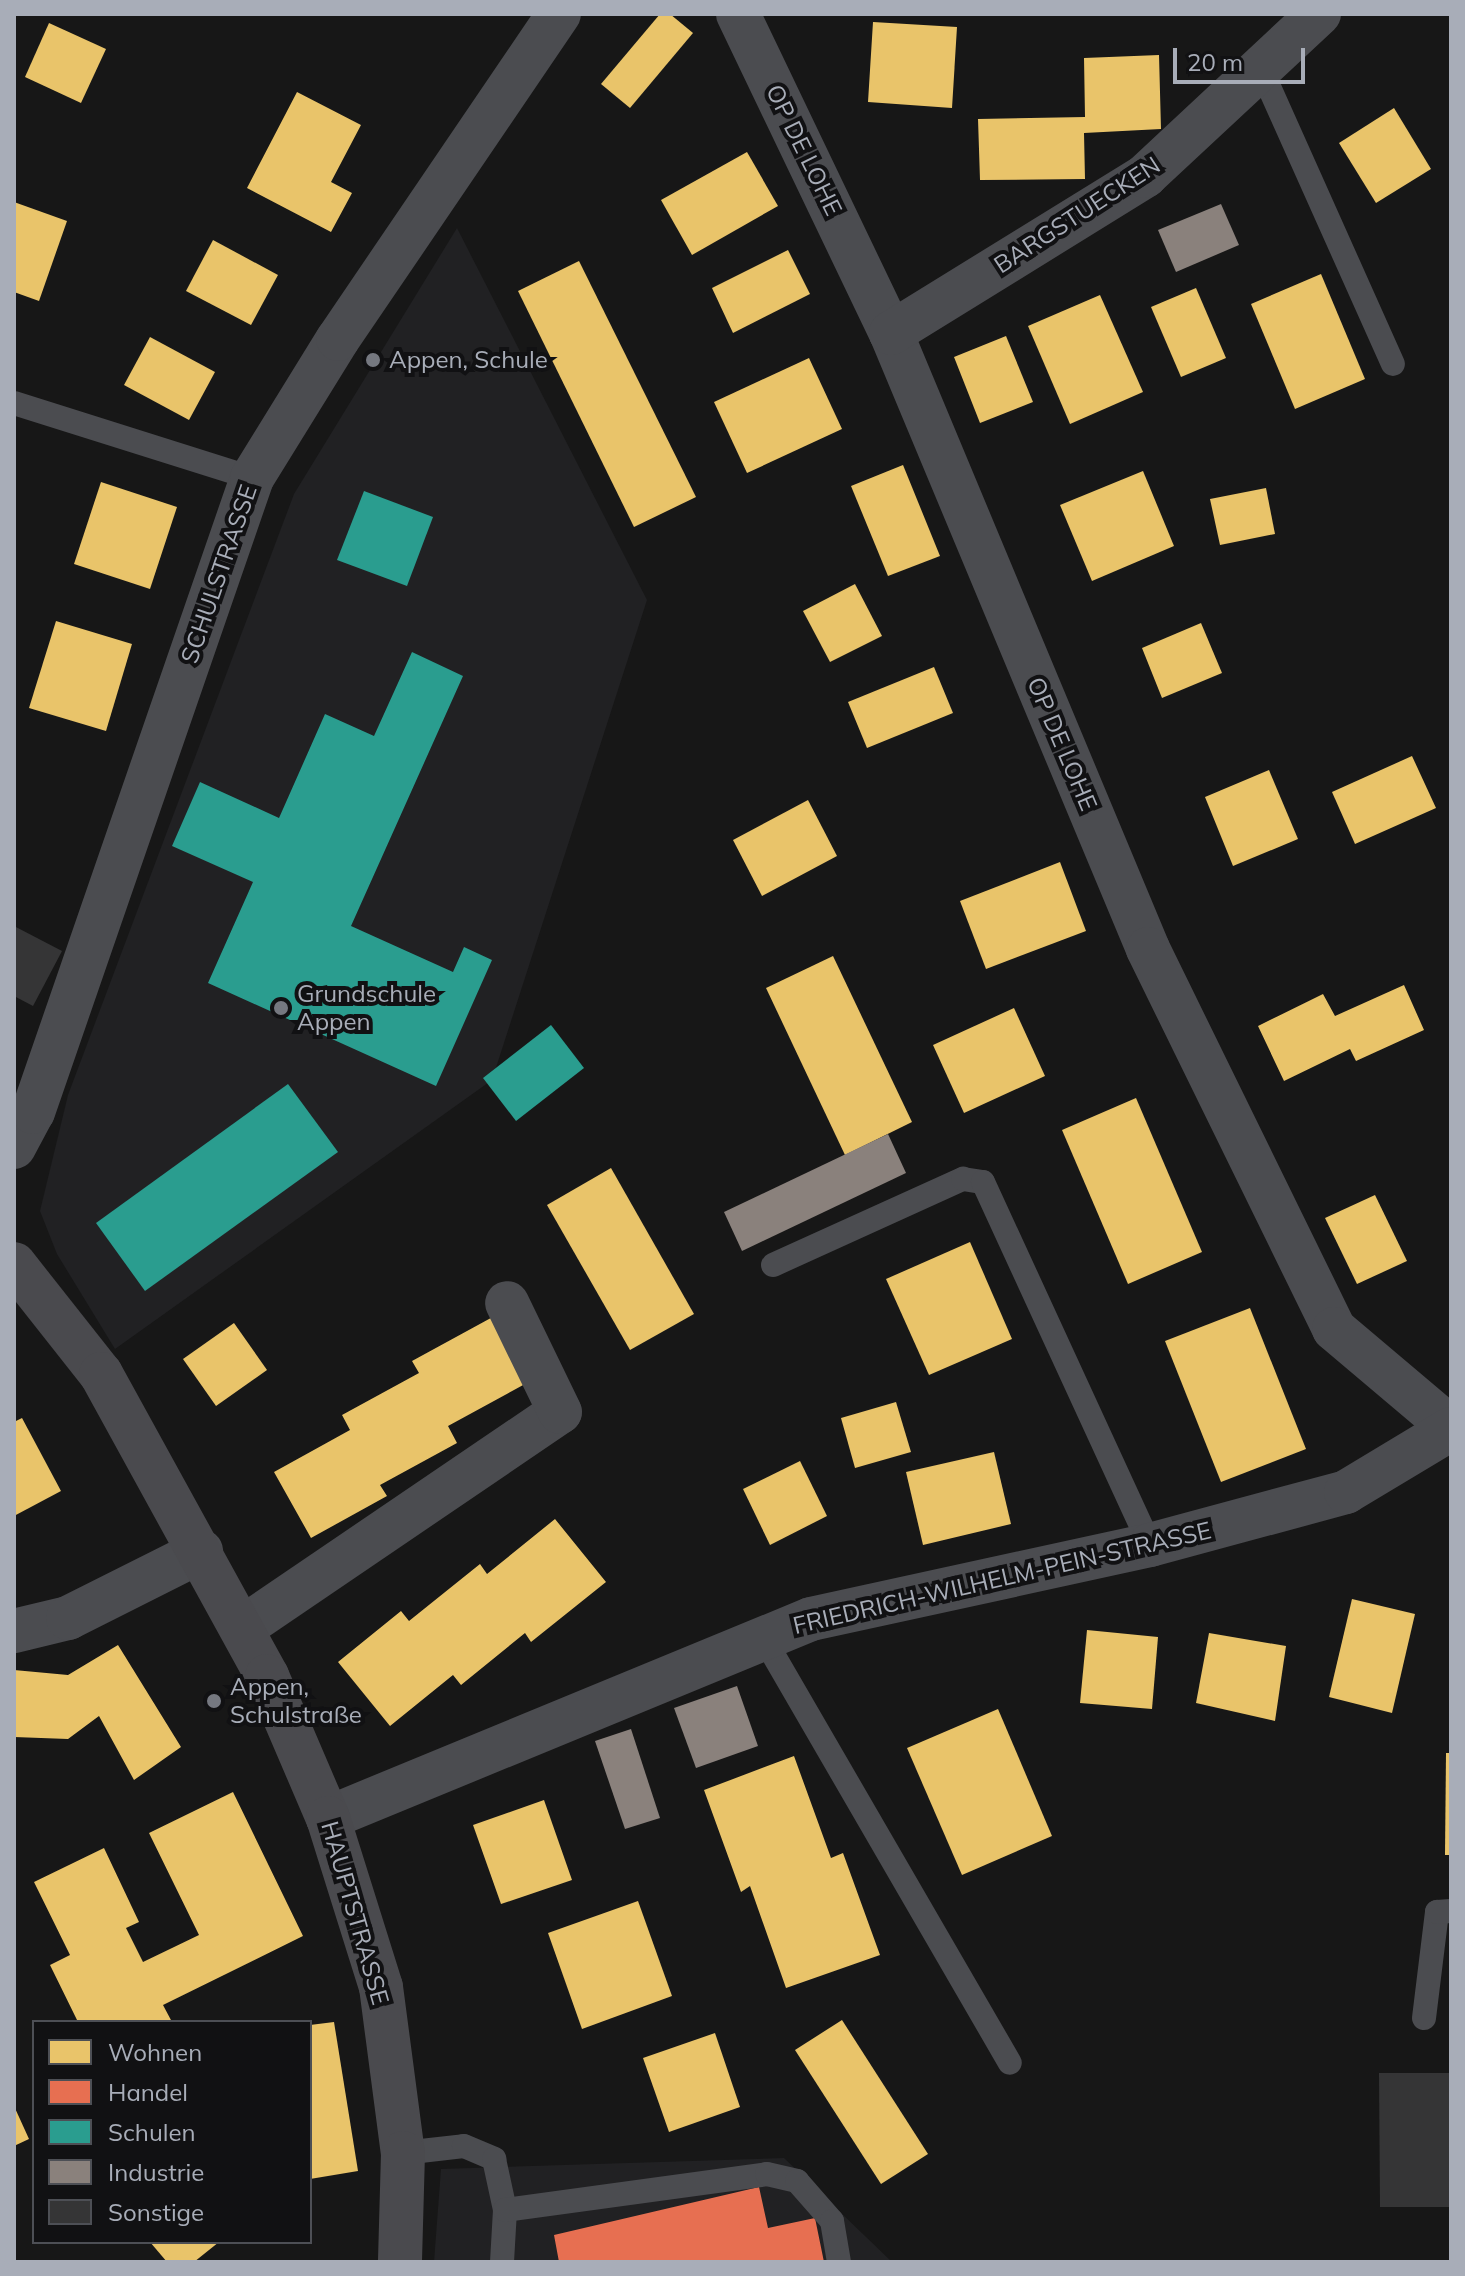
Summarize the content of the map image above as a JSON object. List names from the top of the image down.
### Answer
{
  "streets": {
    "main road": ["HAUPTSTRASSE"],
    "street": [
      "OP DE LOHE",
      "BARGSTUECKEN",
      "SCHULSTRASSE",
      "FRIEDRICH-WILHELM-PEIN-STRASSE"
    ]
  },
  "crossings": [
    ["OP DE LOHE", "BARGSTUECKEN"],
    ["OP DE LOHE", "FRIEDRICH-WILHELM-PEIN-STRASSE"],
    ["FRIEDRICH-WILHELM-PEIN-STRASSE", "HAUPTSTRASSE"]
  ],
  "places": ["Appen, Schule", "Grundschule Appen", "Appen, Schulstraße"],
  "legend": [
    "Wohnen",
    "Handel",
    "Schulen",
    "Industrie",
    "Sonstige"
  ],
  "scale_bar": "20 m"
}
